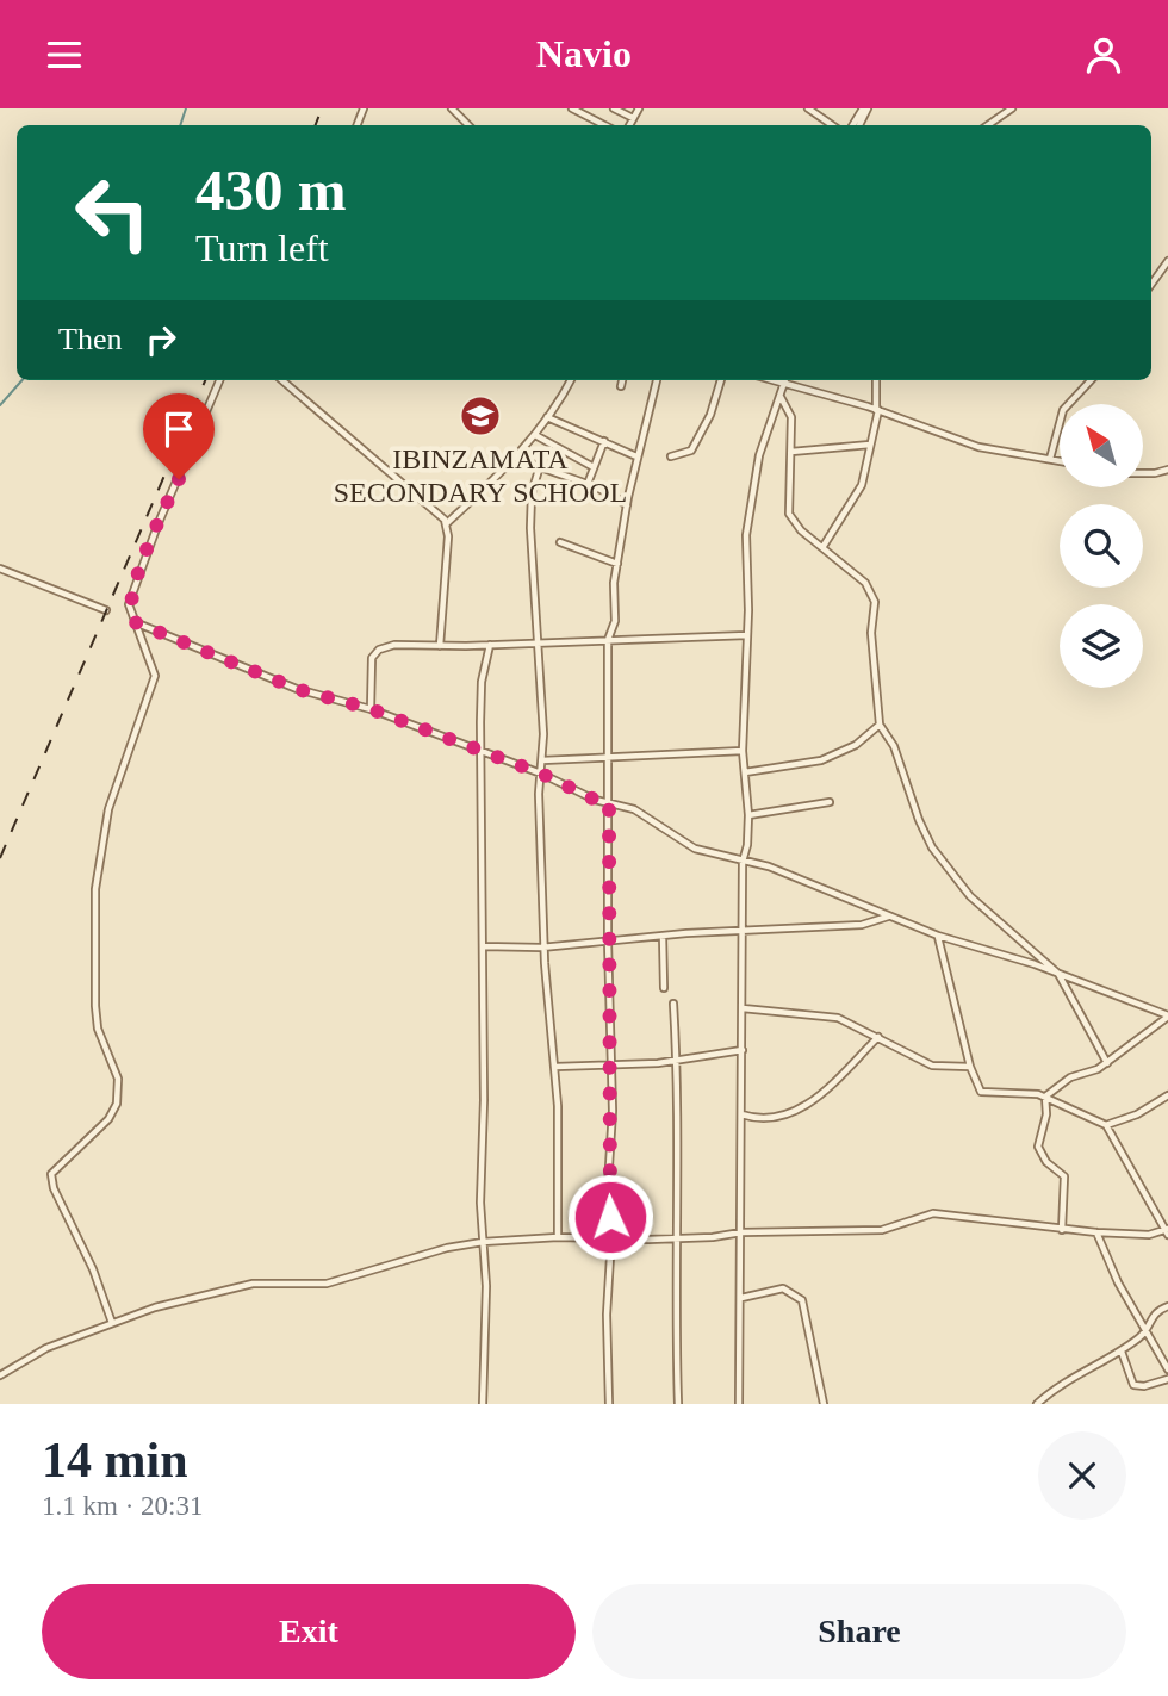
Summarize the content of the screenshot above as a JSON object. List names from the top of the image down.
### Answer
{
  "places": {
    "school or university": ["IBINZAMATA SECONDARY SCHOOL"]
  },
  "north": "top left",
  "page": {
    "header": "Navio",
    "turn": ["430 m", "Turn left"],
    "then": "Then",
    "heading": ["14 min", "1.1 km · 20:31"],
    "buttons": ["Exit", "Share"]
  }
}
